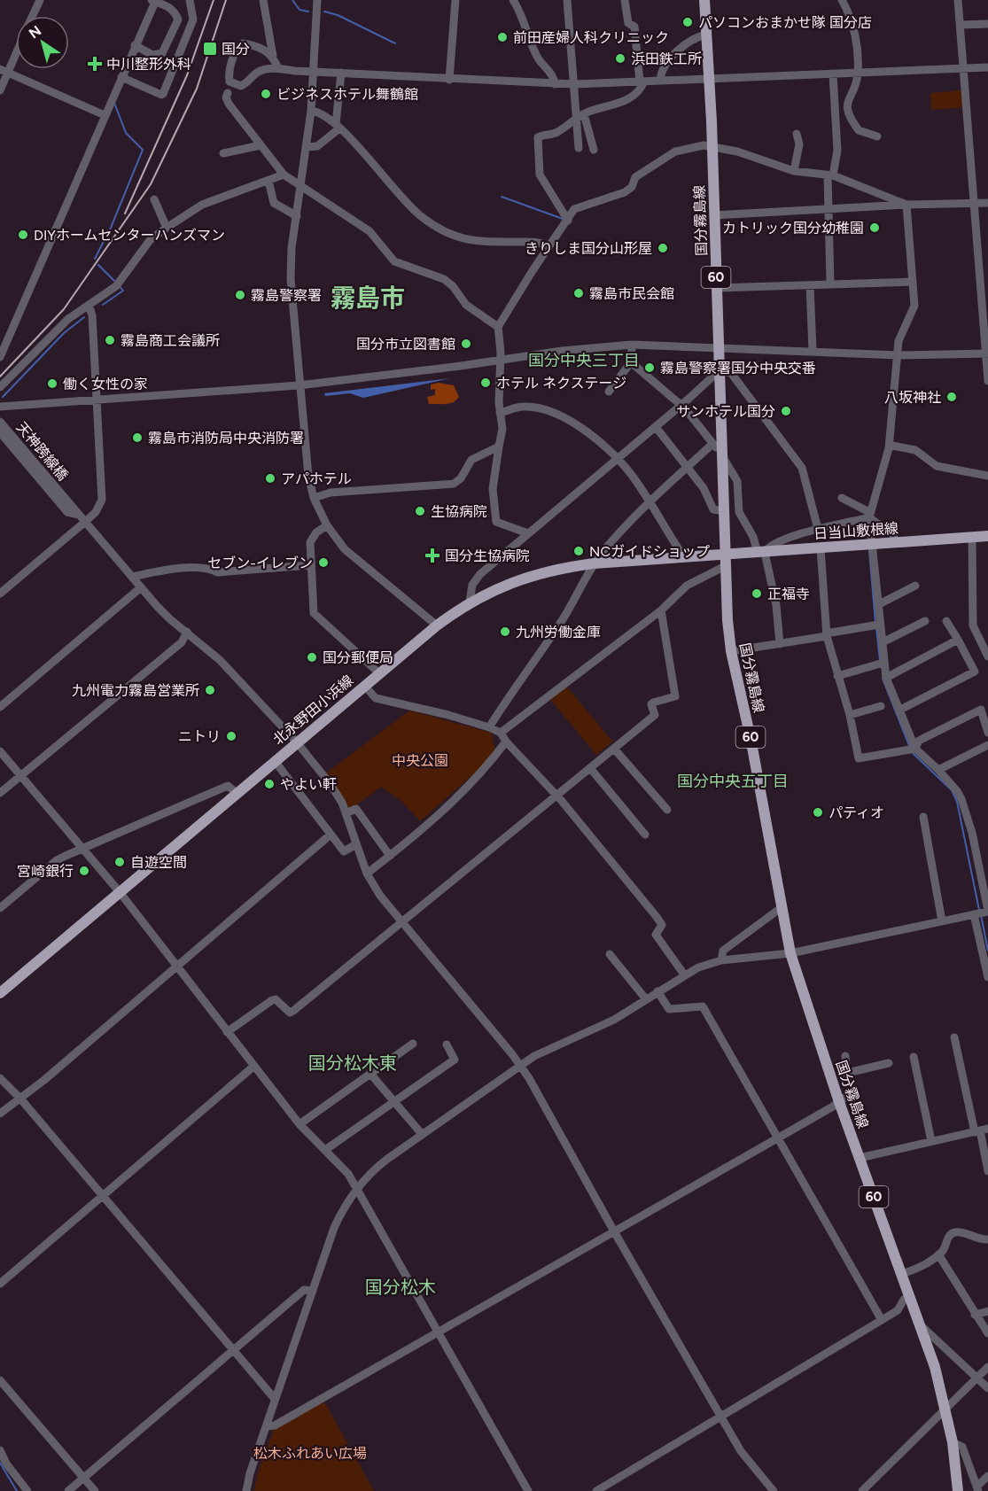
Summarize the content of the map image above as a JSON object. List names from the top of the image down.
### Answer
{
  "streets": {
    "main road": [
      "国分霧島線",
      "60",
      "日当山敷根線",
      "北永野田小浜線"
    ],
    "street": ["天神跨線橋"]
  },
  "crossings": [
    ["国分霧島線", "日当山敷根線"],
    ["国分霧島線", "北永野田小浜線"],
    ["日当山敷根線", "北永野田小浜線"]
  ],
  "districts": [
    "霧島市",
    "国分中央三丁目",
    "国分中央五丁目",
    "国分松木東",
    "国分松木"
  ],
  "parks": ["中央公園", "松木ふれあい広場"],
  "places": {
    "other": [
      "パソコンおまかせ隊 国分店",
      "前田産婦人科クリニック",
      "浜田鉄工所",
      "ビジネスホテル舞鶴館",
      "カトリック国分幼稚園",
      "DIYホームセンターハンズマン",
      "きりしま国分山形屋",
      "霧島市民会館",
      "霧島警察署",
      "霧島商工会議所",
      "国分市立図書館",
      "霧島警察署国分中央交番",
      "ホテル ネクステージ",
      "働く女性の家",
      "八坂神社",
      "サンホテル国分",
      "霧島市消防局中央消防署",
      "アパホテル",
      "生協病院",
      "NCガイドショップ",
      "セブン-イレブン",
      "正福寺",
      "九州労働金庫",
      "国分郵便局",
      "九州電力霧島営業所",
      "ニトリ",
      "やよい軒",
      "パティオ",
      "自遊空間",
      "宮崎銀行"
    ],
    "transit": ["国分"],
    "health": ["中川整形外科", "国分生協病院"]
  },
  "north": "top left"
}
